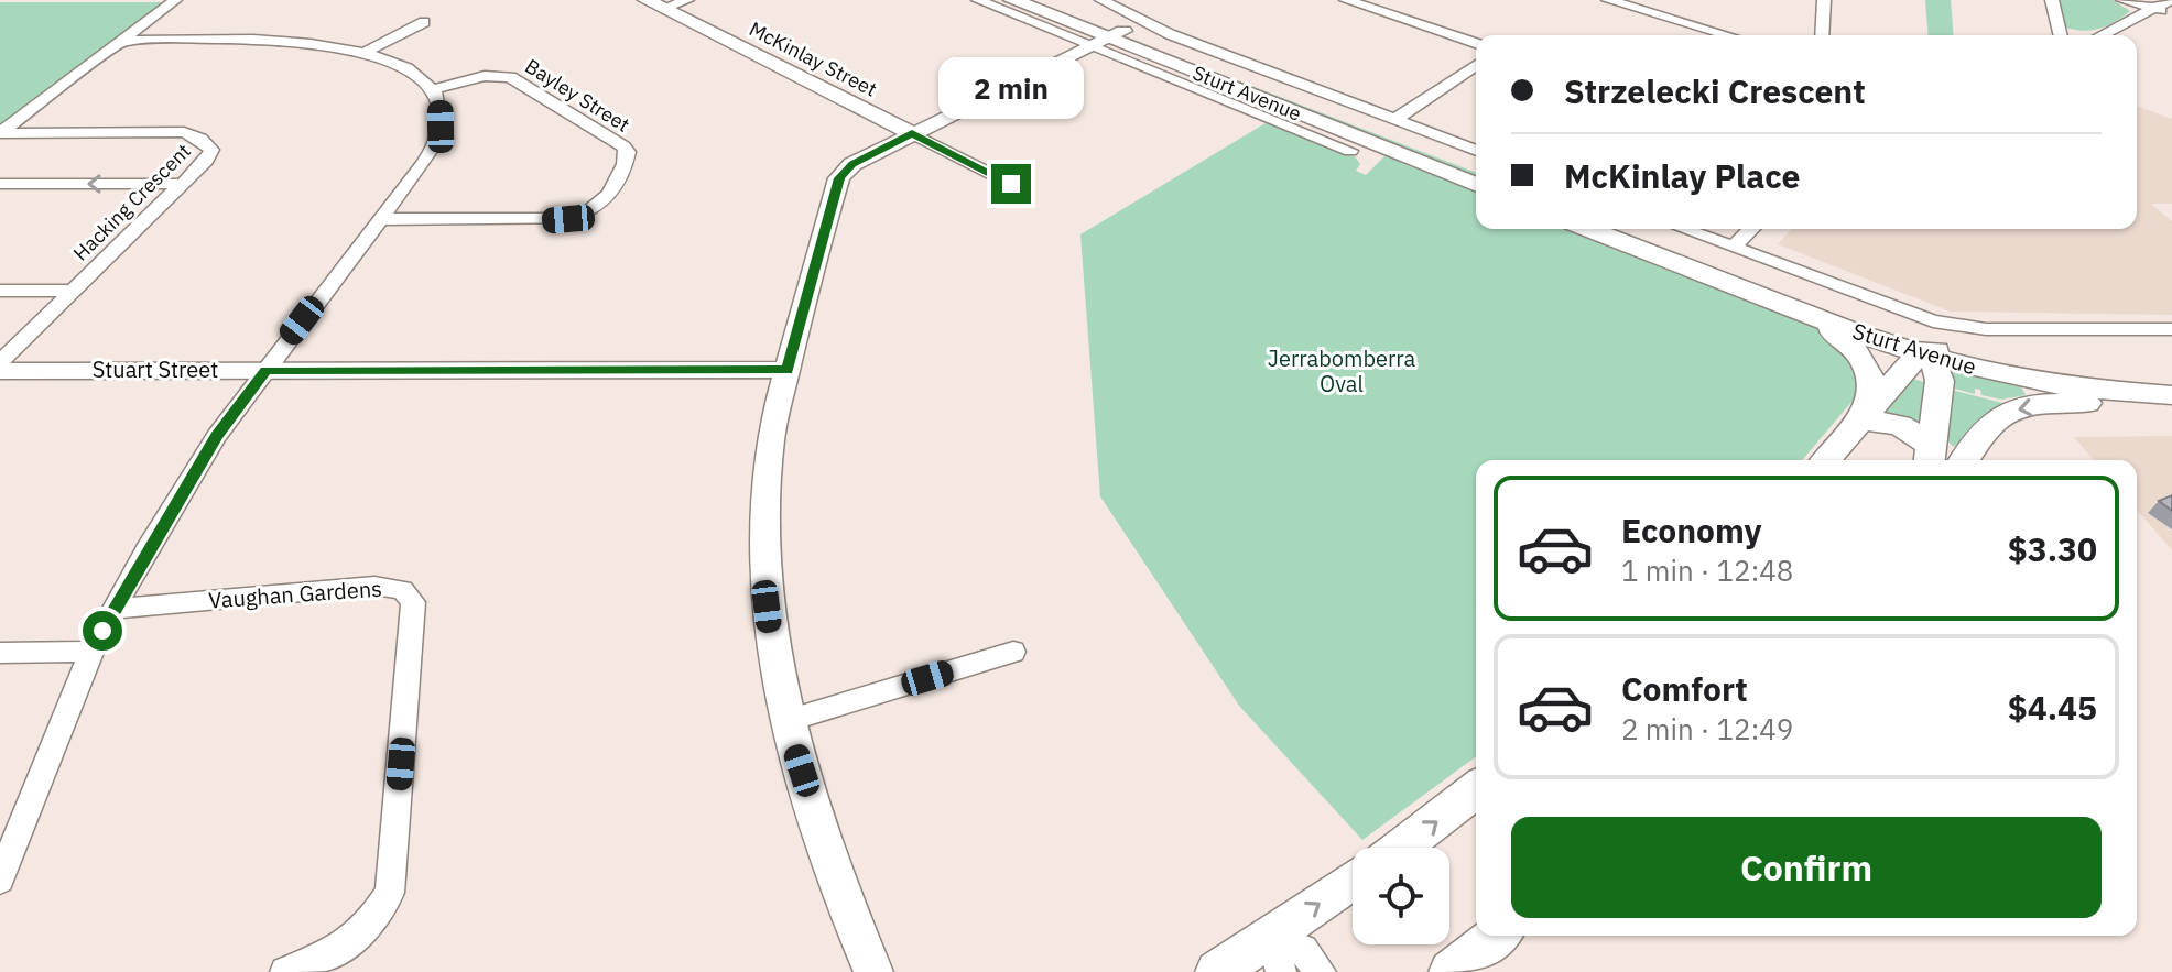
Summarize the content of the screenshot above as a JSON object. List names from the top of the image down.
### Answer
{
  "streets": {
    "main road": ["Sturt Avenue"],
    "street": [
      "McKinlay Street",
      "Bayley Street",
      "Hacking Crescent",
      "Stuart Street",
      "Vaughan Gardens"
    ]
  },
  "parks": ["Jerrabomberra Oval"],
  "page": {
    "banner": ["Strzelecki Crescent", "McKinlay Place"],
    "bubble": "2 min",
    "list": [
      {
        "name": "Economy",
        "note": "1 min · 12:48",
        "value": "$3.30"
      },
      {
        "name": "Comfort",
        "note": "2 min · 12:49",
        "value": "$4.45"
      }
    ],
    "buttons": "Confirm"
  }
}
